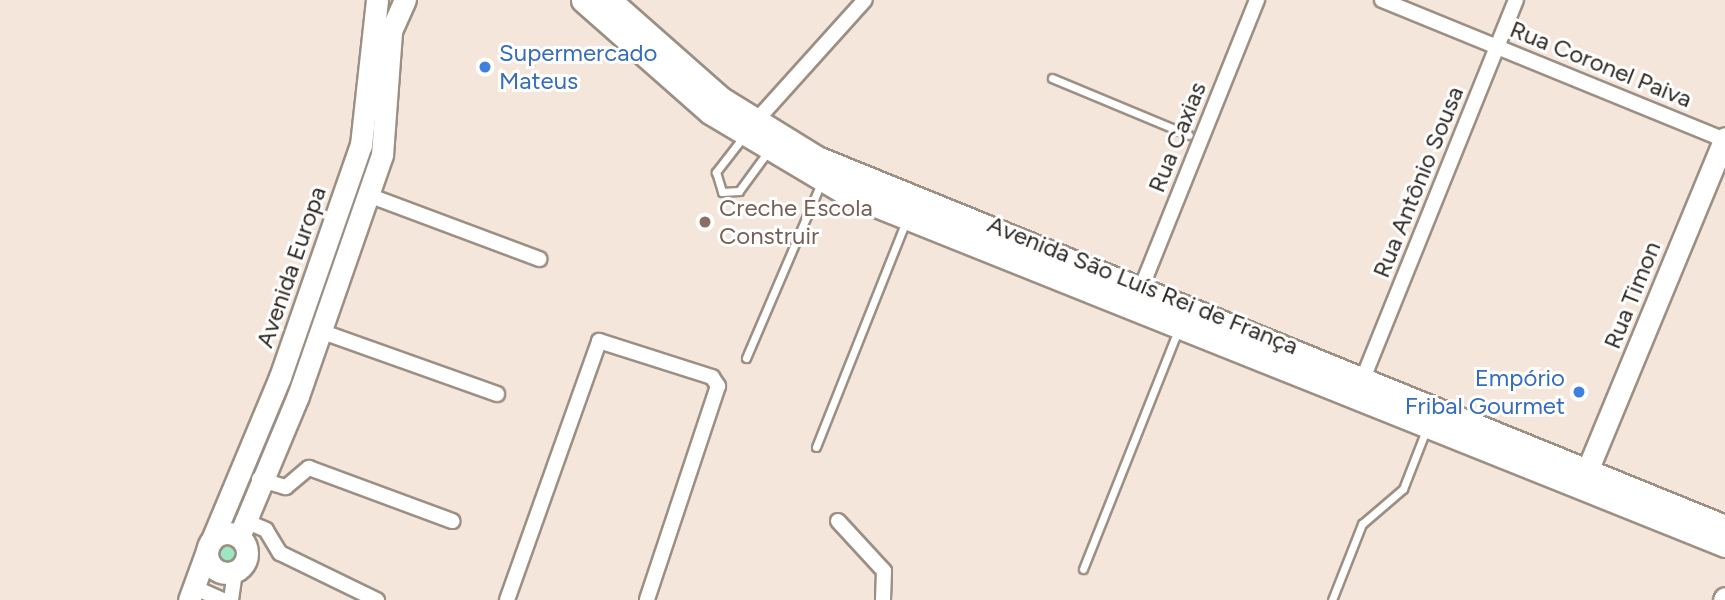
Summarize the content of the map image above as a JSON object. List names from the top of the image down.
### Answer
{
  "streets": {
    "main road": ["Avenida São Luís Rei de França"],
    "street": [
      "Rua Coronel Paiva",
      "Rua Caxias",
      "Rua Antônio Sousa",
      "Avenida Europa",
      "Rua Timon"
    ]
  },
  "crossings": [
    ["Rua Coronel Paiva", "Rua Antônio Sousa"],
    ["Rua Coronel Paiva", "Rua Timon"],
    ["Rua Caxias", "Avenida São Luís Rei de França"],
    ["Rua Antônio Sousa", "Avenida São Luís Rei de França"],
    ["Avenida São Luís Rei de França", "Rua Timon"]
  ],
  "places": ["Supermercado Mateus", "Creche Escola Construir", "Empório Fribal Gourmet"]
}
